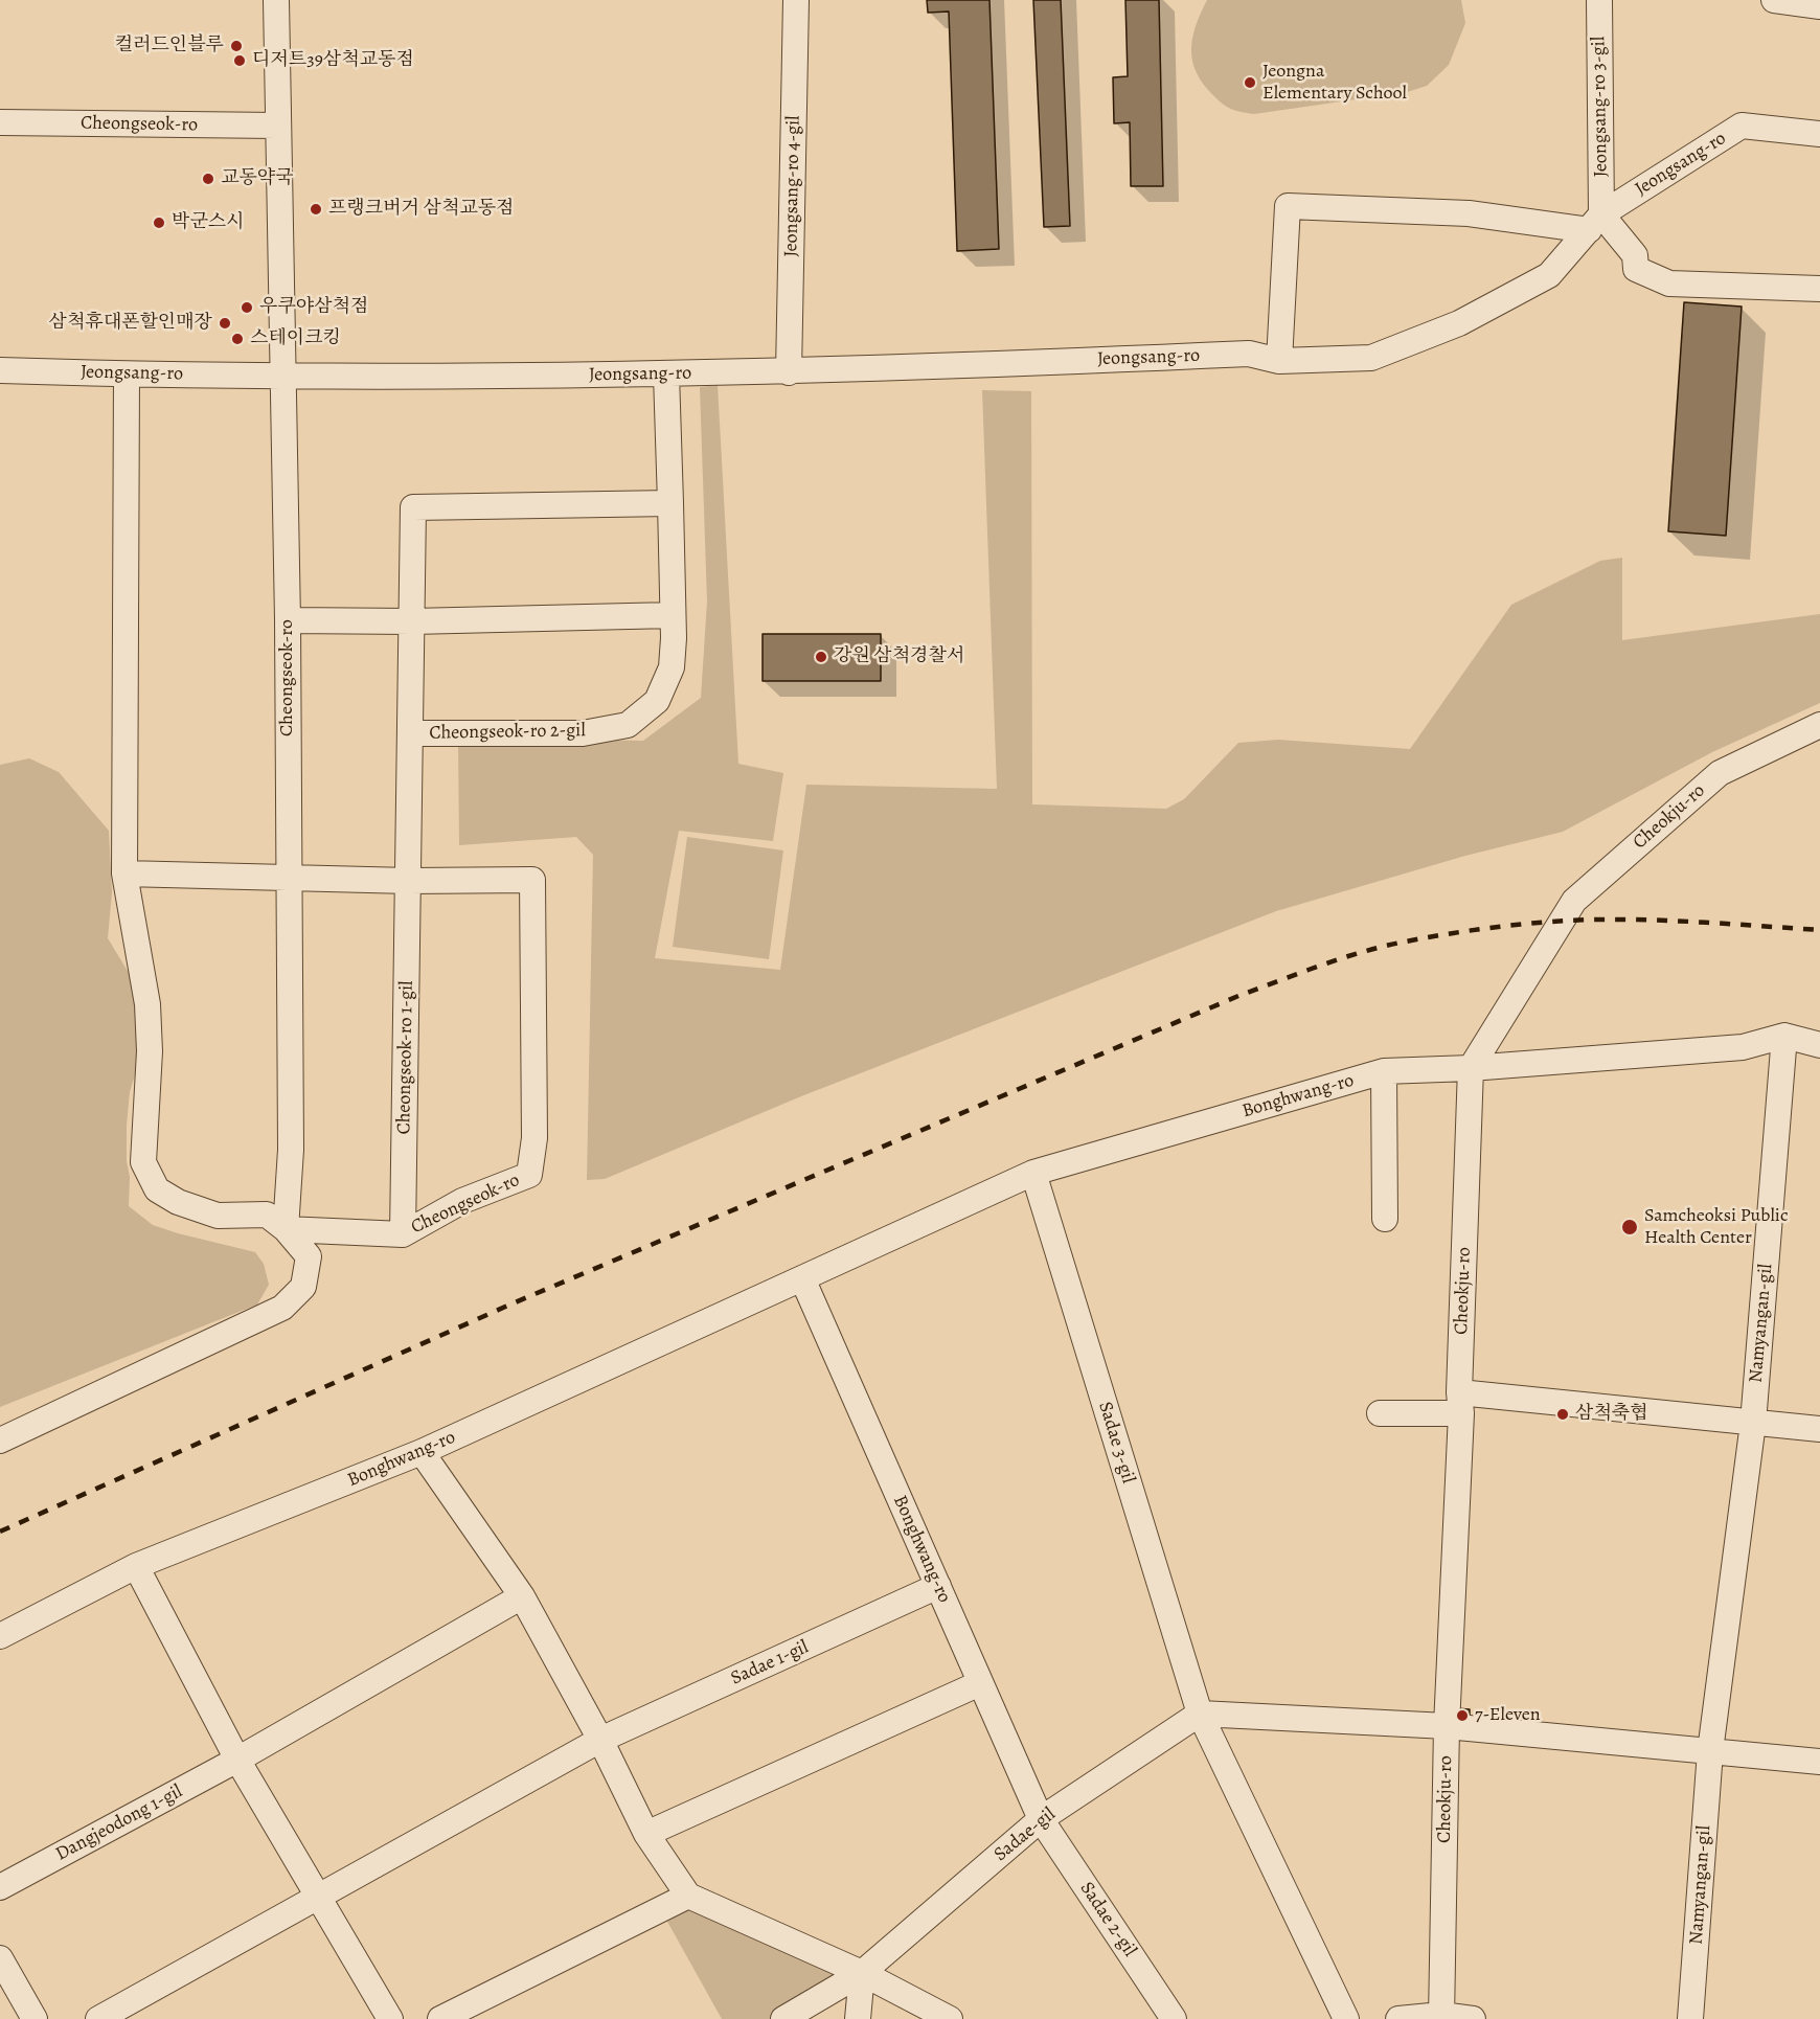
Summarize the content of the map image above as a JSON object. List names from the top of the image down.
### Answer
{
  "streets": {
    "street": [
      "Jeongsang-ro 3-gil",
      "Cheongseok-ro",
      "Jeongsang-ro",
      "Jeongsang-ro 4-gil",
      "Cheongseok-ro 2-gil",
      "Cheokju-ro",
      "Cheongseok-ro 1-gil",
      "Bonghwang-ro",
      "Namyangan-gil",
      "Sadae 3-gil",
      "Sadae 1-gil",
      "Dangjeodong 1-gil",
      "Sadae-gil",
      "Sadae 2-gil"
    ]
  },
  "crossings": [
    ["Jeongsang-ro 3-gil", "Jeongsang-ro"],
    ["Cheongseok-ro", "Jeongsang-ro"],
    ["Cheongseok-ro", "Cheongseok-ro 1-gil"],
    ["Jeongsang-ro", "Jeongsang-ro 4-gil"],
    ["Jeongsang-ro", "Cheongseok-ro 2-gil"],
    ["Cheongseok-ro 2-gil", "Cheongseok-ro 1-gil"],
    ["Cheokju-ro", "Bonghwang-ro"],
    ["Bonghwang-ro", "Namyangan-gil"],
    ["Bonghwang-ro", "Sadae 3-gil"],
    ["Bonghwang-ro", "Sadae 1-gil"],
    ["Bonghwang-ro", "Sadae-gil"],
    ["Bonghwang-ro", "Sadae 2-gil"],
    ["Sadae 3-gil", "Sadae-gil"],
    ["Sadae-gil", "Sadae 2-gil"]
  ],
  "places": [
    "컬러드인블루",
    "디저트39삼척교동점",
    "Jeongna Elementary School",
    "교동약국",
    "프랭크버거 삼척교동점",
    "박군스시",
    "우쿠야삼척점",
    "삼척휴대폰할인매장",
    "스테이크킹",
    "강원 삼척경찰서",
    "Samcheoksi Public Health Center",
    "삼척축협",
    "7-Eleven"
  ]
}
